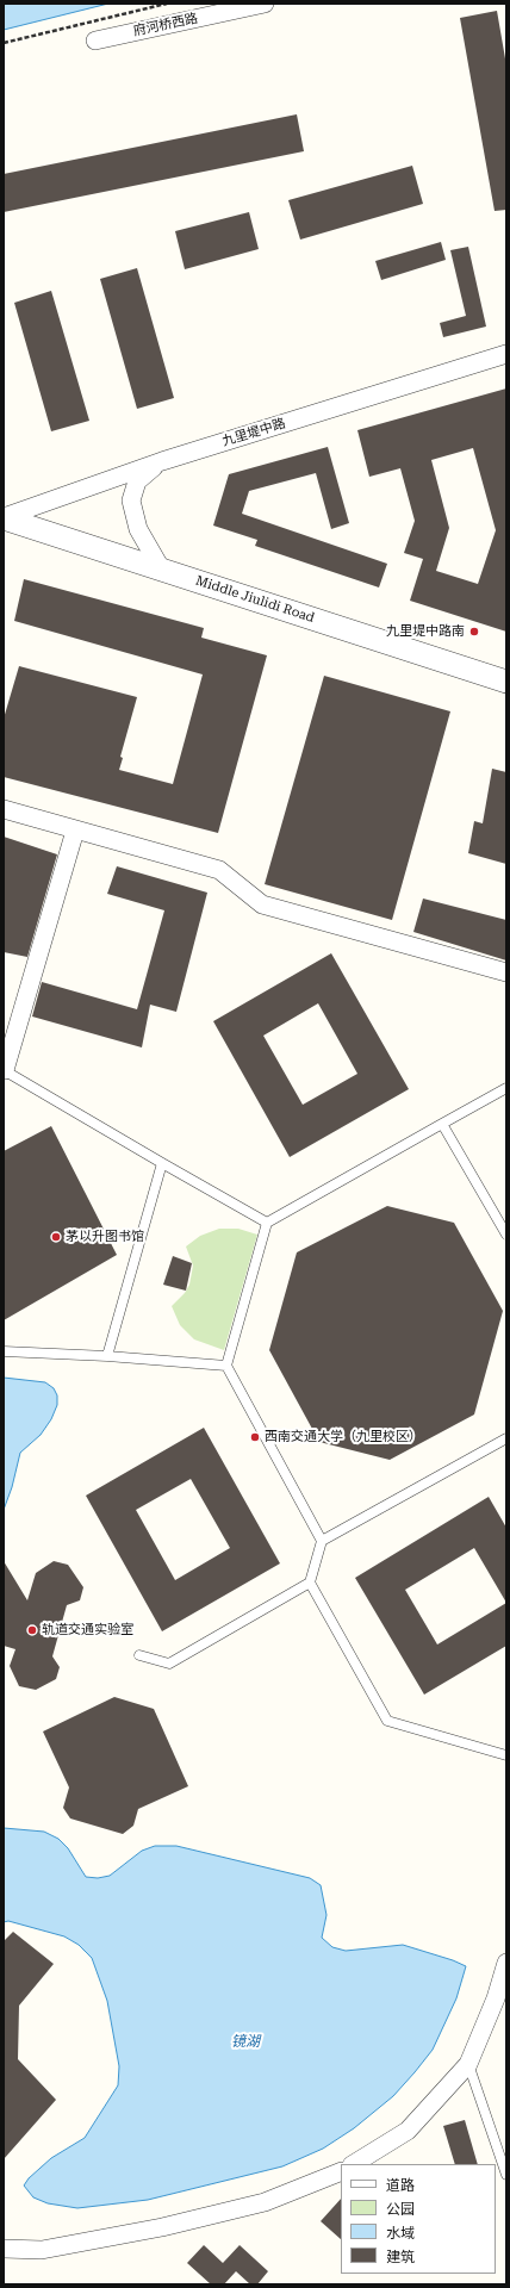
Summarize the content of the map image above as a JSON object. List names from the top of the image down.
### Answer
{
  "streets": {
    "street": ["府河桥西路", "九里堤中路", "Middle Jiulidi Road"]
  },
  "crossings": [
    ["九里堤中路", "Middle Jiulidi Road"]
  ],
  "water": ["镜湖"],
  "places": [
    "九里堤中路南",
    "茅以升图书馆",
    "西南交通大学（九里校区）",
    "轨道交通实验室"
  ],
  "legend": [
    "道路",
    "公园",
    "水域",
    "建筑"
  ]
}
